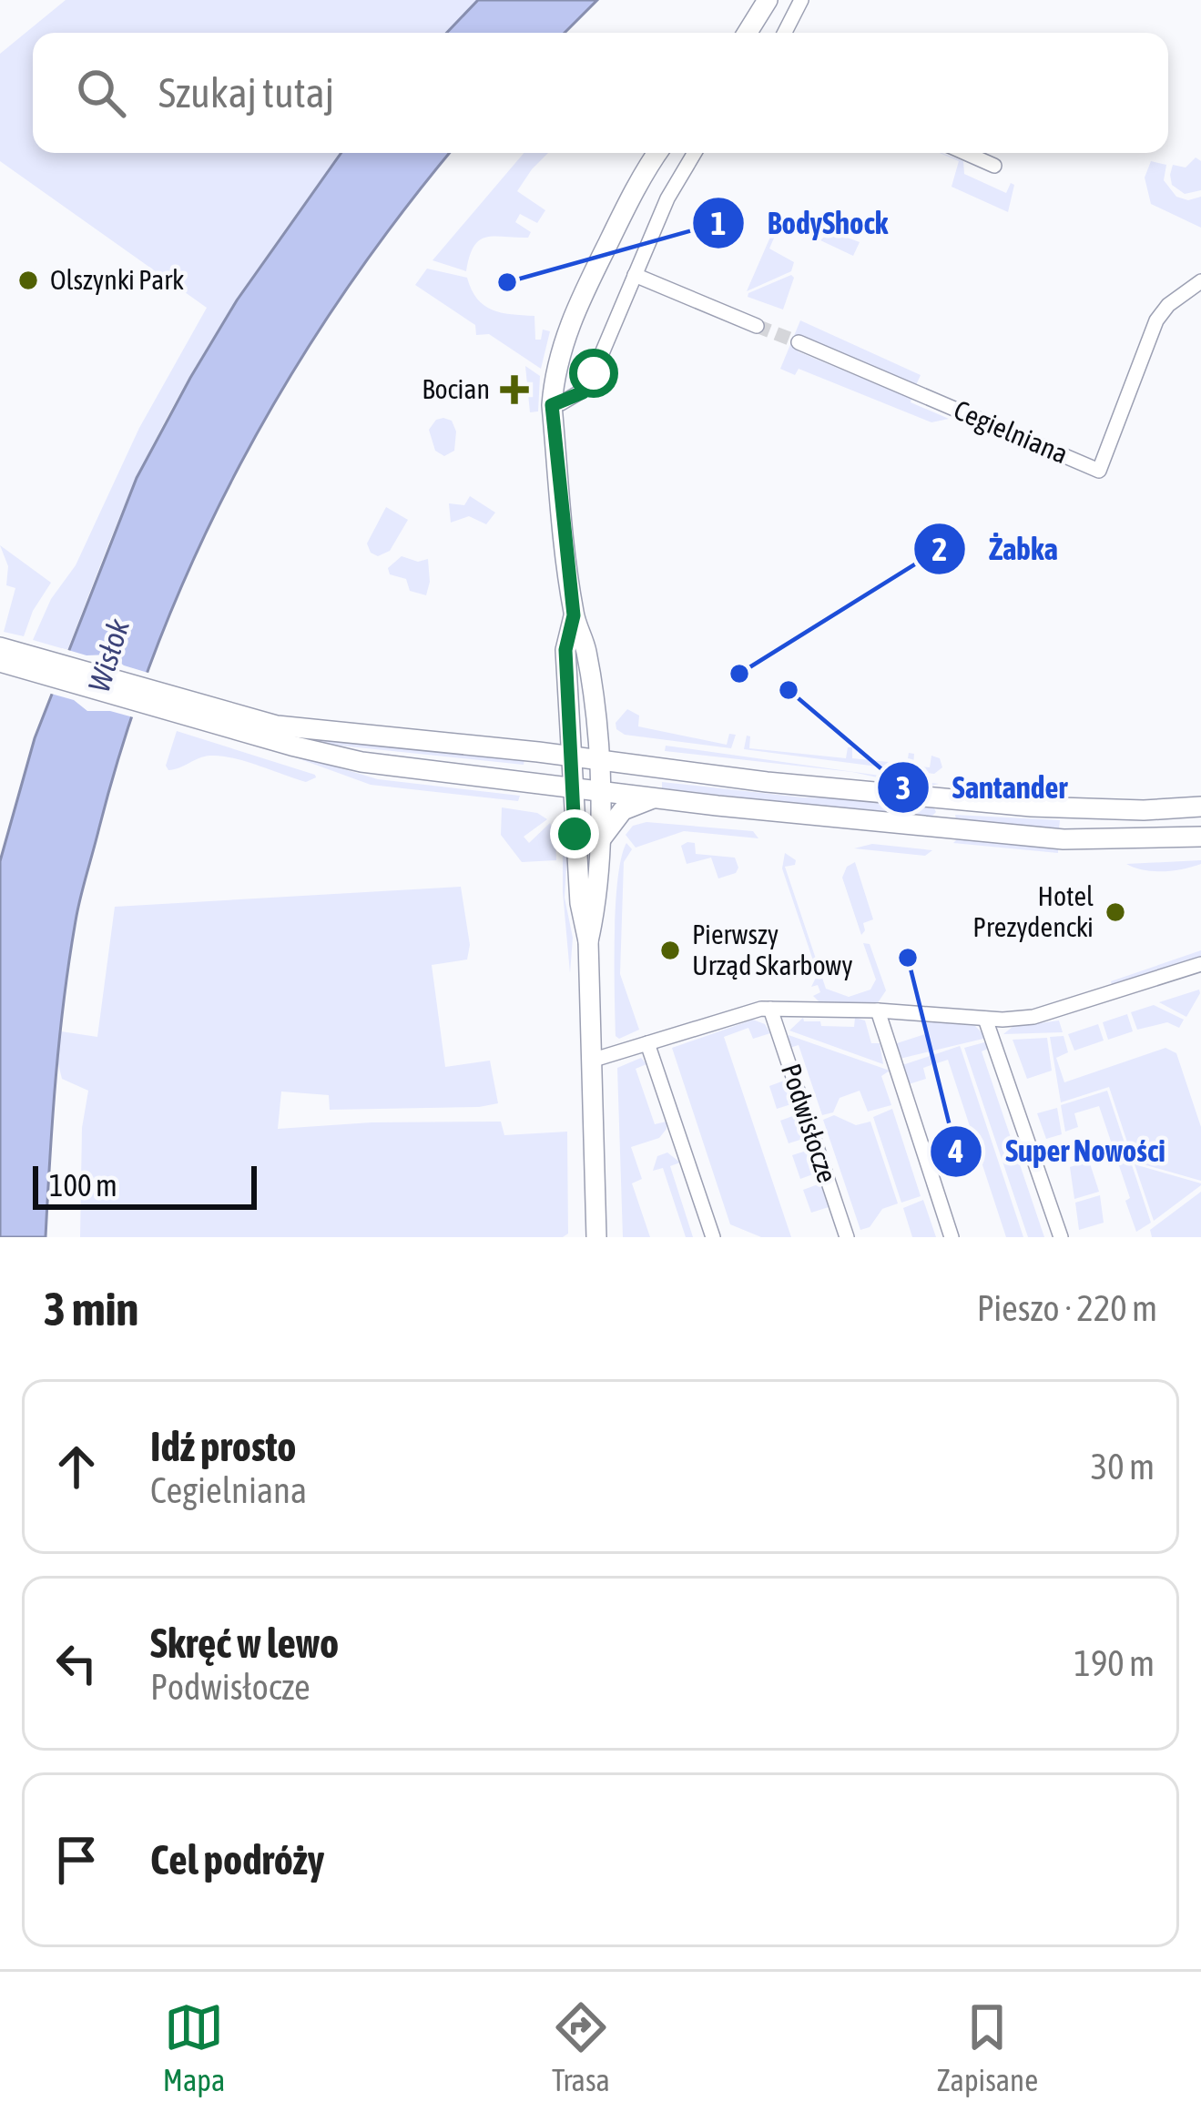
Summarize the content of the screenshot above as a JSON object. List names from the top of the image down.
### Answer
{
  "streets": {
    "street": ["Cegielniana", "Podwisłocze"]
  },
  "water": ["Wisłok"],
  "places": {
    "other": [
      "Olszynki Park",
      "BodyShock",
      "Żabka",
      "Santander",
      "Hotel Prezydencki",
      "Pierwszy Urząd Skarbowy",
      "Super Nowości"
    ],
    "health": ["Bocian"]
  },
  "scale_bar": "100 m",
  "page": {
    "search": "Szukaj tutaj",
    "scale": "100 m",
    "heading": ["3 min", "Pieszo · 220 m"],
    "list": [
      ["Idź prosto", "Cegielniana", "30 m"],
      ["Skręć w lewo", "Podwisłocze", "190 m"],
      "Cel podróży"
    ],
    "nav": ["Mapa", "Trasa", "Zapisane"]
  }
}
